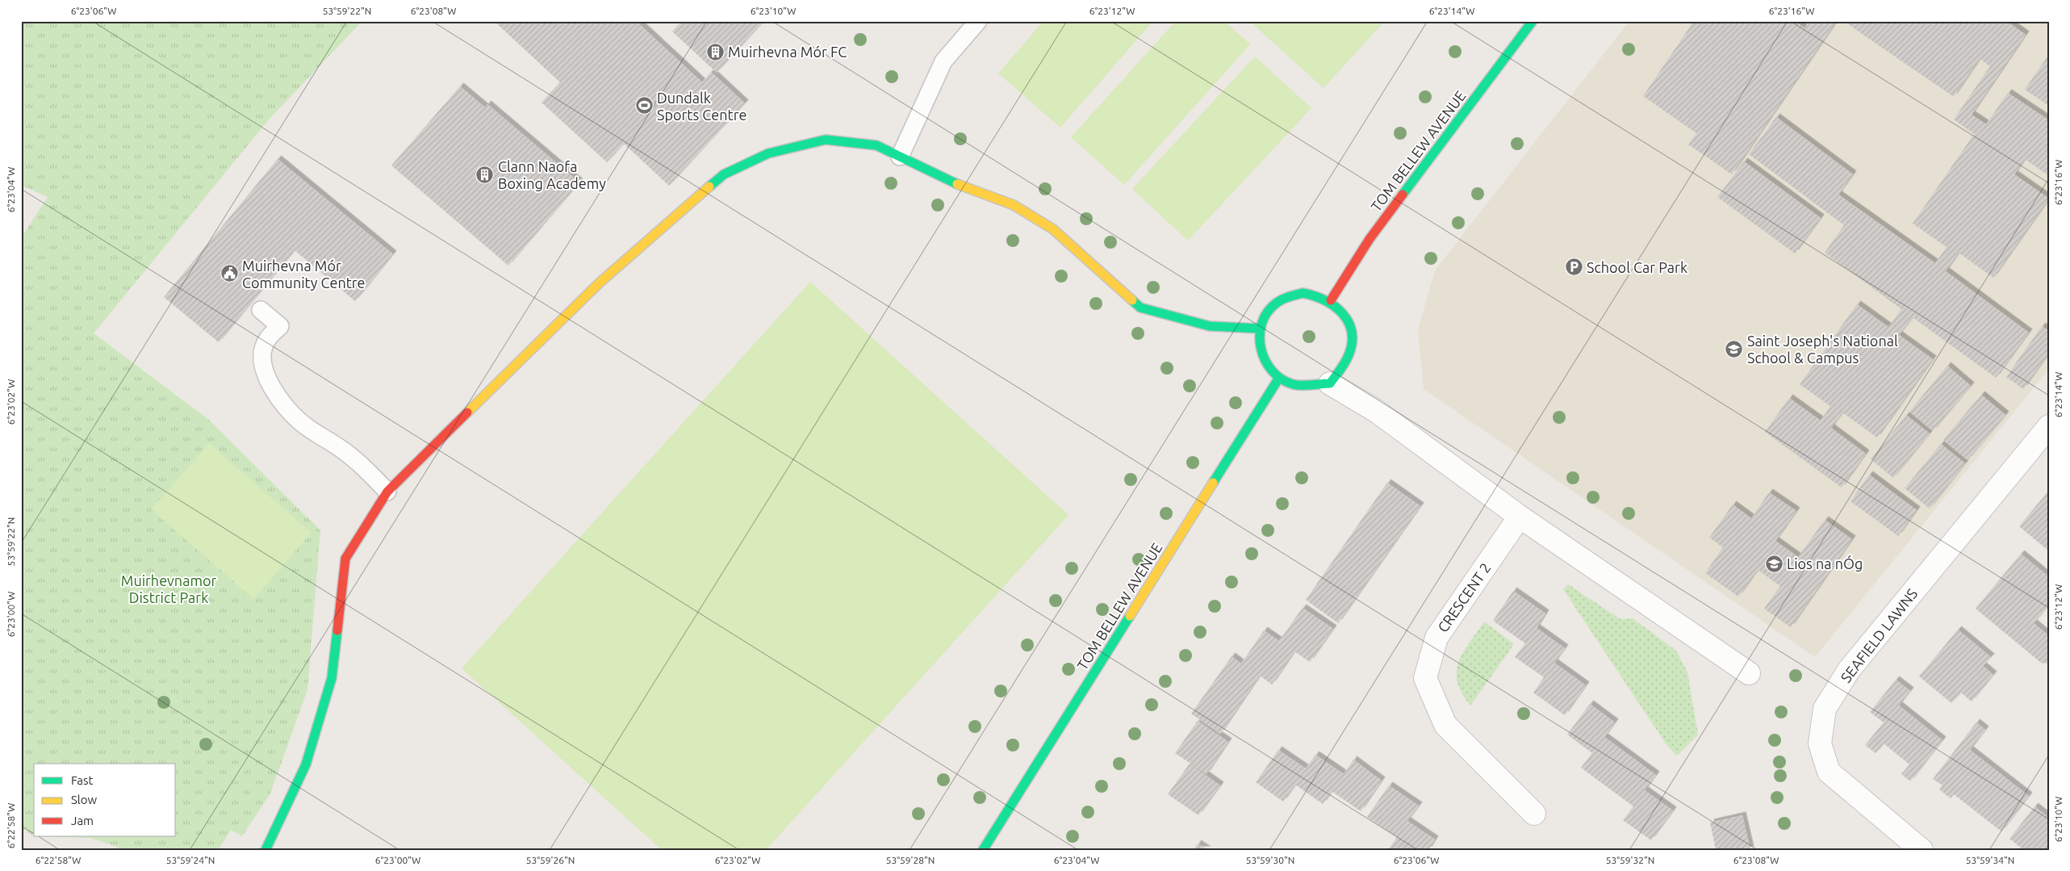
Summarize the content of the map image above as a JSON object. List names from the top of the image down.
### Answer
{
  "streets": {
    "street": ["TOM BELLEW AVENUE", "CRESCENT 2", "SEAFIELD LAWNS"]
  },
  "parks": ["Muirhevnamor District Park"],
  "places": {
    "building": ["Muirhevna Mór FC", "Clann Naofa Boxing Academy"],
    "sports": ["Dundalk Sports Centre"],
    "parking": ["School Car Park"],
    "public building": ["Muirhevna Mór Community Centre"],
    "school or university": ["Saint Joseph's National School & Campus", "Lios na nÓg"]
  },
  "legend": ["Fast", "Slow", "Jam"],
  "coordinates": [
    "6°23'06\"W",
    "53°59'22\"N",
    "6°23'08\"W",
    "6°23'10\"W",
    "6°23'12\"W",
    "6°23'14\"W",
    "6°23'16\"W",
    "6°23'04\"W",
    "6°23'02\"W",
    "6°23'00\"W",
    "6°22'58\"W",
    "53°59'24\"N",
    "53°59'26\"N",
    "53°59'28\"N",
    "53°59'30\"N",
    "53°59'32\"N",
    "53°59'34\"N"
  ]
}
